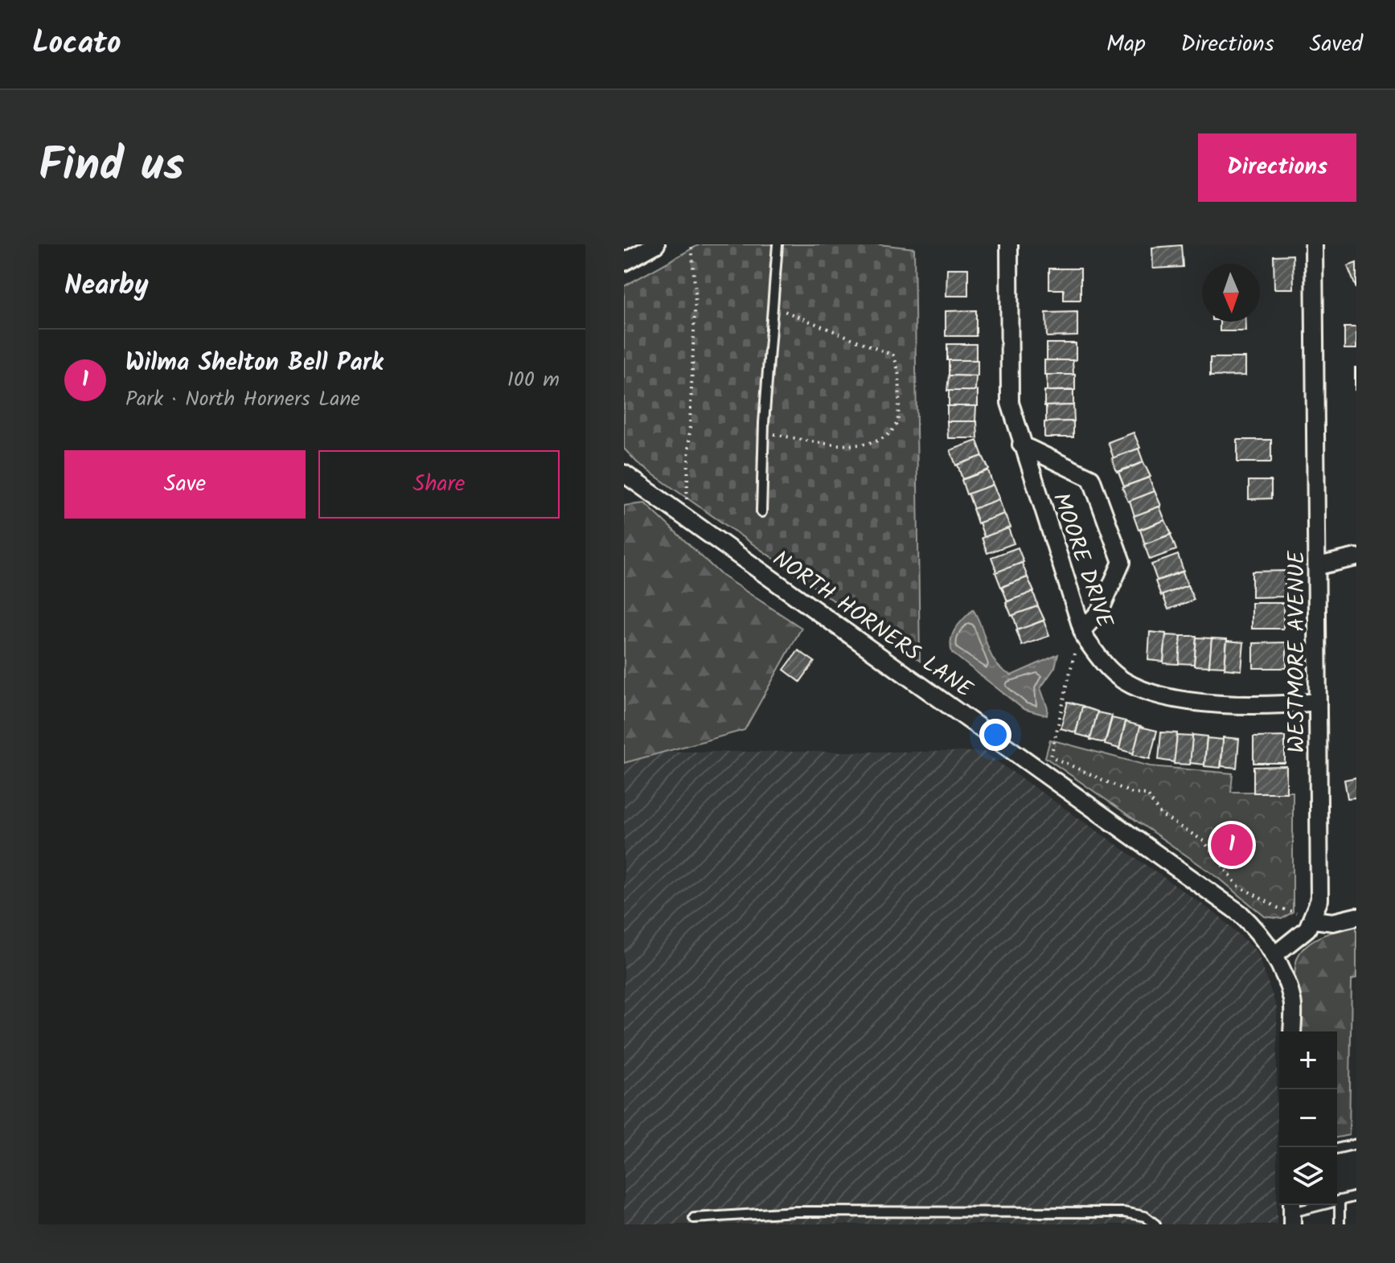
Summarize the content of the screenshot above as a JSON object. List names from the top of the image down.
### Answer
{
  "streets": {
    "street": ["MOORE DRIVE", "NORTH HORNERS LANE", "WESTMORE AVENUE"]
  },
  "crossings": [
    ["MOORE DRIVE", "WESTMORE AVENUE"]
  ],
  "north": "bottom",
  "page": {
    "header": "Locato",
    "nav": ["Map", "Directions", "Saved"],
    "title": "Find us",
    "buttons": [
      "Directions",
      ["Save", "Share"]
    ],
    "heading": "Nearby",
    "list": [
      {
        "mark": "1",
        "name": "Wilma Shelton Bell Park",
        "note": "Park · North Horners Lane",
        "value": "100 m"
      }
    ],
    "pins": "1",
    "map_buttons": ["+", "−"]
  }
}
